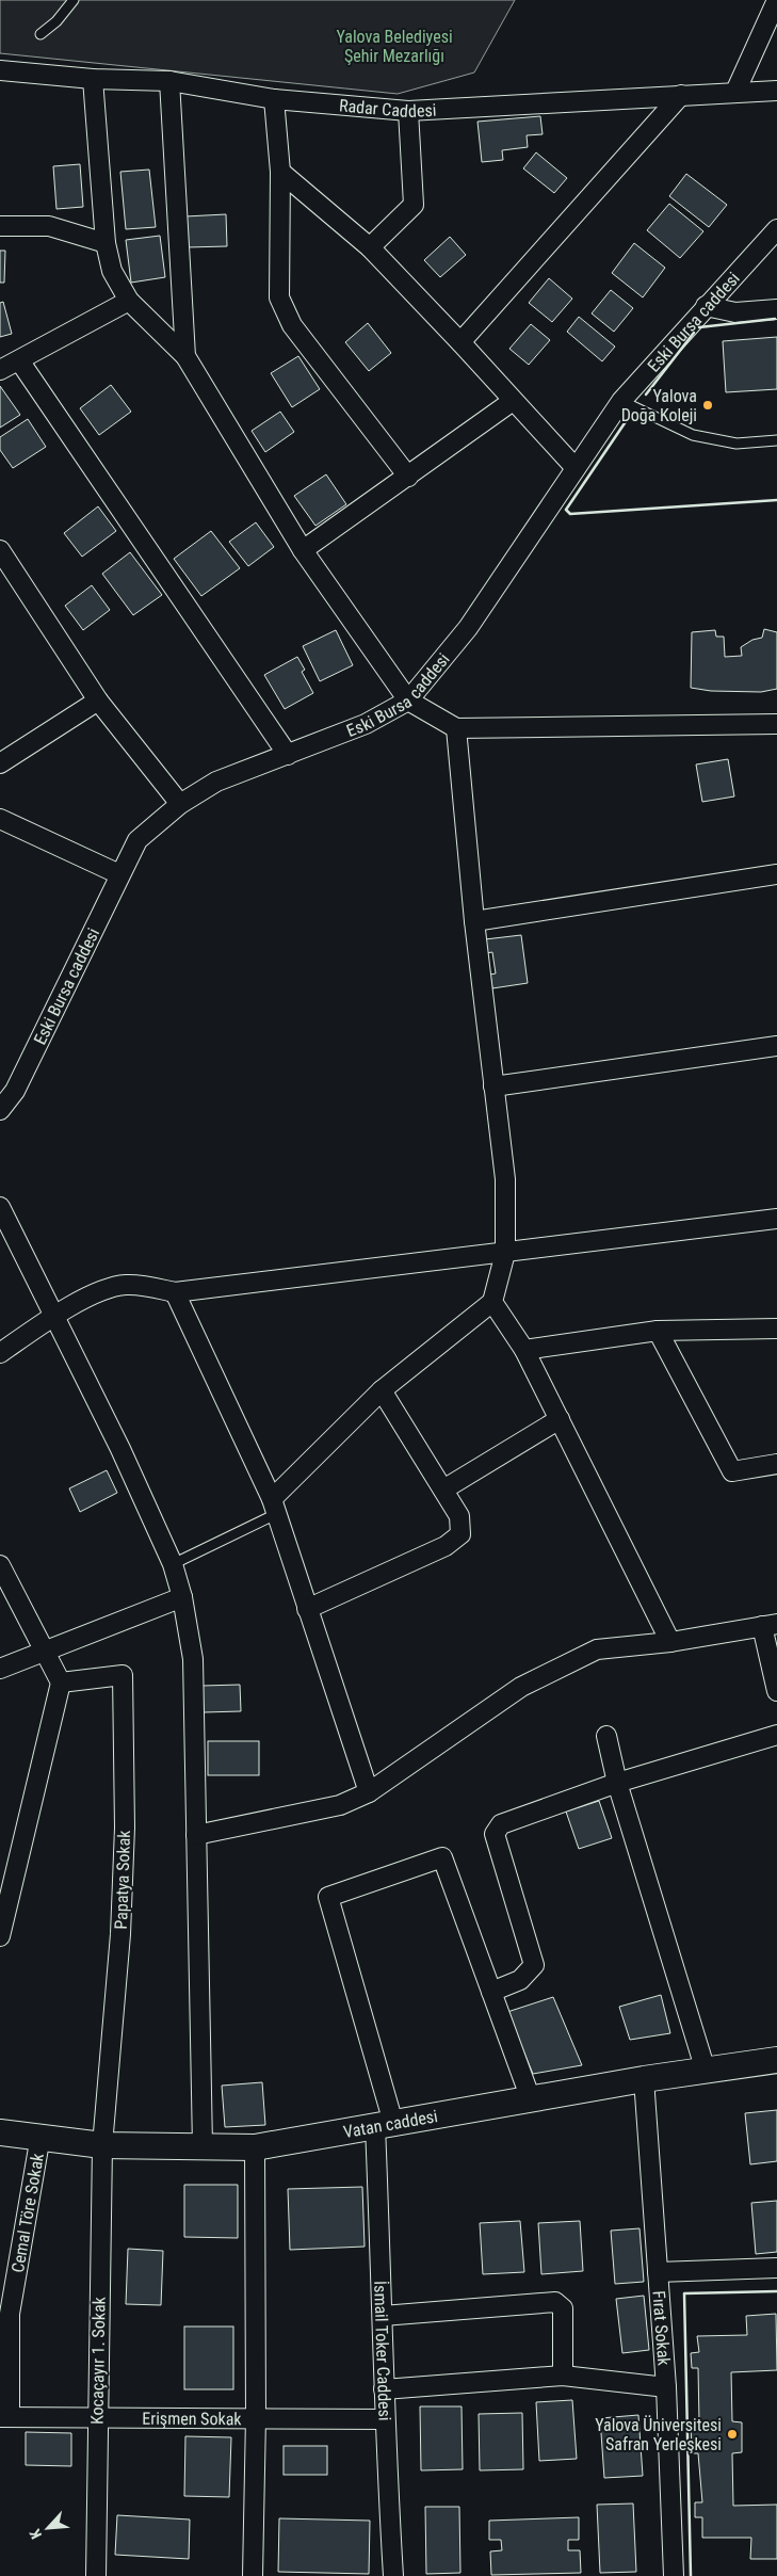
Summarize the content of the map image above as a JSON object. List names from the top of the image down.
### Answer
{
  "streets": {
    "street": [
      "Radar Caddesi",
      "Eski Bursa caddesi",
      "Papatya Sokak",
      "Vatan caddesi",
      "Cemal Töre Sokak",
      "Fırat Sokak",
      "İsmail Toker Caddesi",
      "Kocaçayır 1. Sokak",
      "Erişmen Sokak"
    ]
  },
  "crossings": [
    ["Papatya Sokak", "Vatan caddesi"],
    ["Papatya Sokak", "Kocaçayır 1. Sokak"],
    ["Vatan caddesi", "Cemal Töre Sokak"],
    ["Vatan caddesi", "Fırat Sokak"],
    ["Vatan caddesi", "İsmail Toker Caddesi"],
    ["Vatan caddesi", "Kocaçayır 1. Sokak"],
    ["Cemal Töre Sokak", "Erişmen Sokak"],
    ["İsmail Toker Caddesi", "Erişmen Sokak"],
    ["Kocaçayır 1. Sokak", "Erişmen Sokak"]
  ],
  "parks": ["Yalova Belediyesi Şehir Mezarlığı"],
  "places": ["Yalova Doğa Koleji", "Yalova Üniversitesi Safran Yerleşkesi"],
  "north": "bottom left"
}
